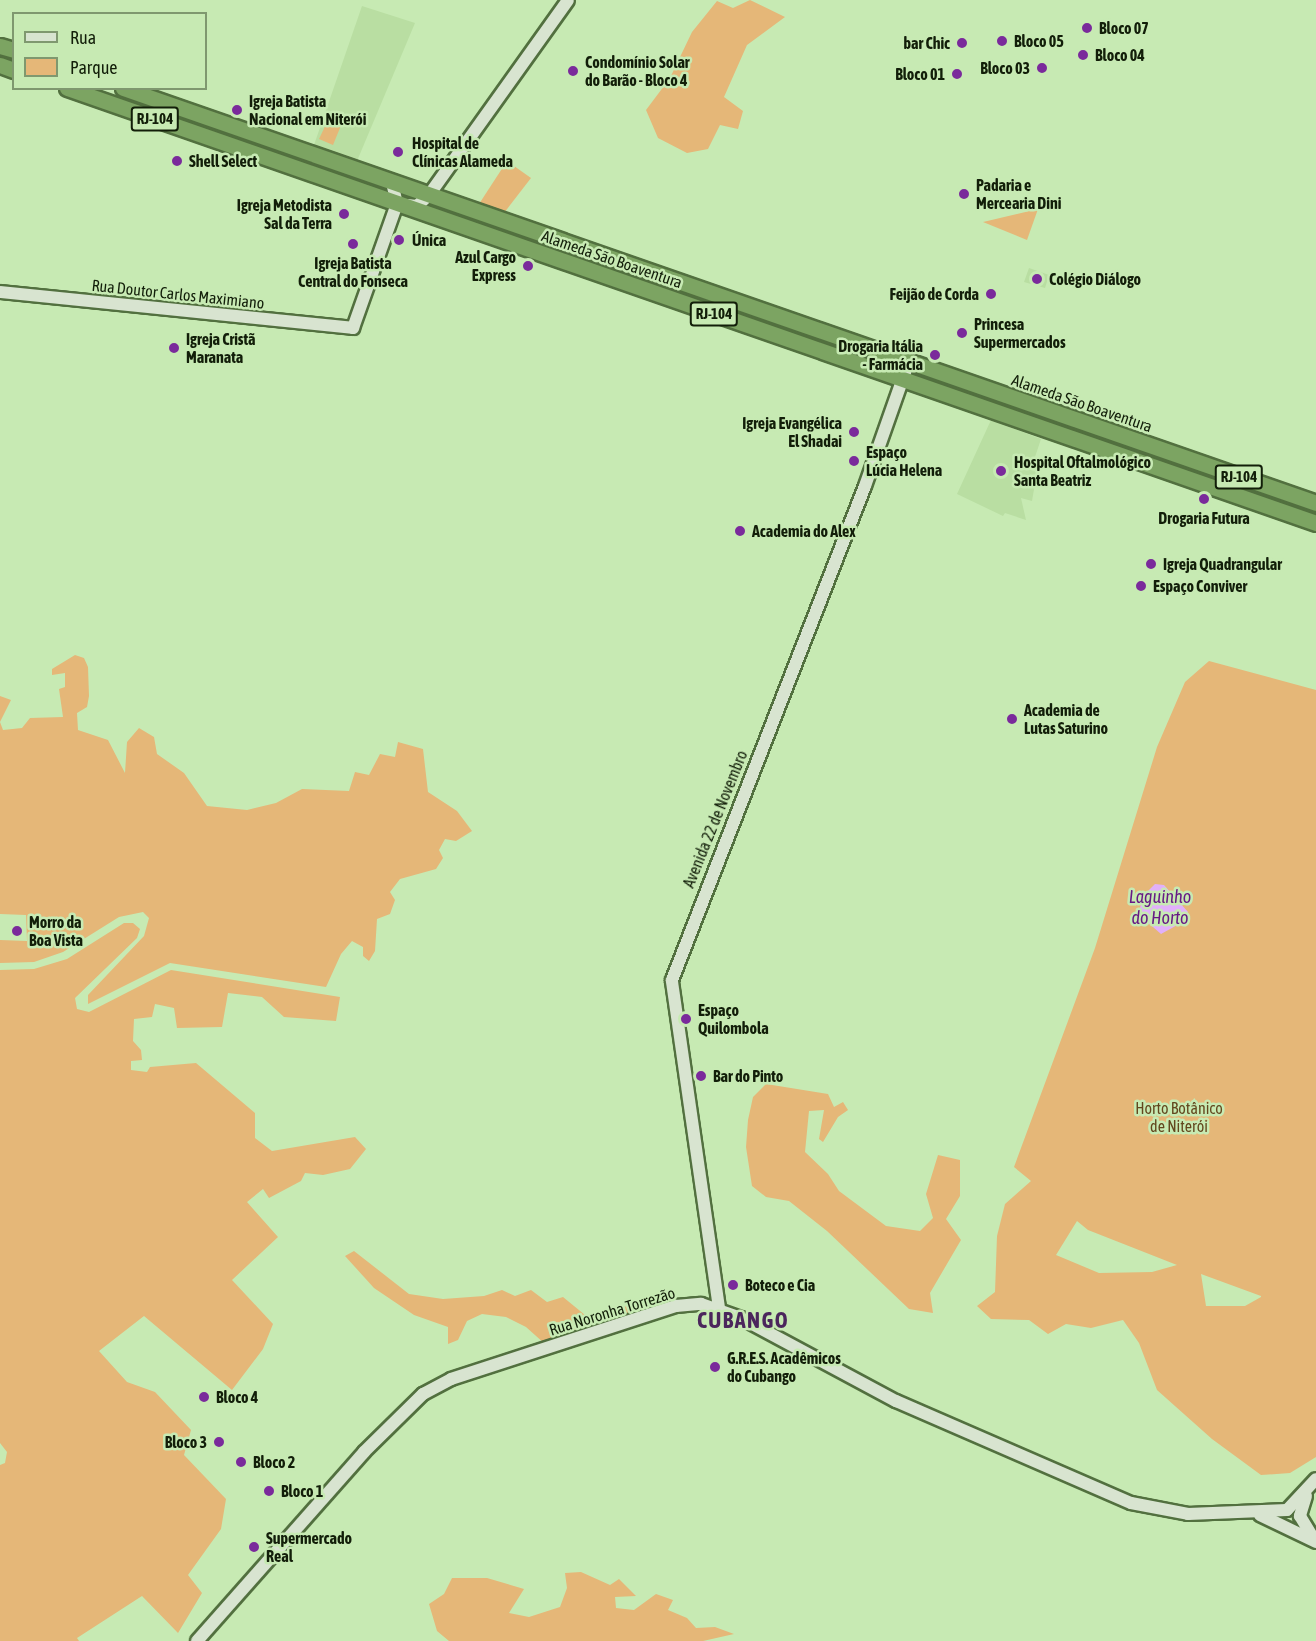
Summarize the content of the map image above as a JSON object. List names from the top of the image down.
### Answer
{
  "streets": {
    "highway": ["RJ-104", "Alameda São Boaventura"],
    "main road": ["Rua Doutor Carlos Maximiano", "Avenida 22 de Novembro", "Rua Noronha Torrezão"]
  },
  "crossings": [
    ["Alameda São Boaventura", "Rua Doutor Carlos Maximiano"],
    ["Alameda São Boaventura", "Avenida 22 de Novembro"],
    ["Avenida 22 de Novembro", "Rua Noronha Torrezão"]
  ],
  "districts": ["CUBANGO"],
  "water": ["Laguinho do Horto"],
  "parks": ["Horto Botânico de Niterói"],
  "places": [
    "Bloco 07",
    "Bloco 05",
    "bar Chic",
    "Bloco 04",
    "Bloco 03",
    "Condomínio Solar do Barão - Bloco 4",
    "Bloco 01",
    "Igreja Batista Nacional em Niterói",
    "Hospital de Clínicas Alameda",
    "Shell Select",
    "Padaria e Mercearia Dini",
    "Igreja Metodista Sal da Terra",
    "Única",
    "Igreja Batista Central do Fonseca",
    "Azul Cargo Express",
    "Colégio Diálogo",
    "Feijão de Corda",
    "Princesa Supermercados",
    "Igreja Cristã Maranata",
    "Drogaria Itália - Farmácia",
    "Igreja Evangélica El Shadai",
    "Espaço Lúcia Helena",
    "Hospital Oftalmológico Santa Beatriz",
    "Drogaria Futura",
    "Academia do Alex",
    "Igreja Quadrangular",
    "Espaço Conviver",
    "Academia de Lutas Saturino",
    "Morro da Boa Vista",
    "Espaço Quilombola",
    "Bar do Pinto",
    "Boteco e Cia",
    "G.R.E.S. Acadêmicos do Cubango",
    "Bloco 4",
    "Bloco 3",
    "Bloco 2",
    "Bloco 1",
    "Supermercado Real"
  ],
  "legend": ["Rua", "Parque"]
}
